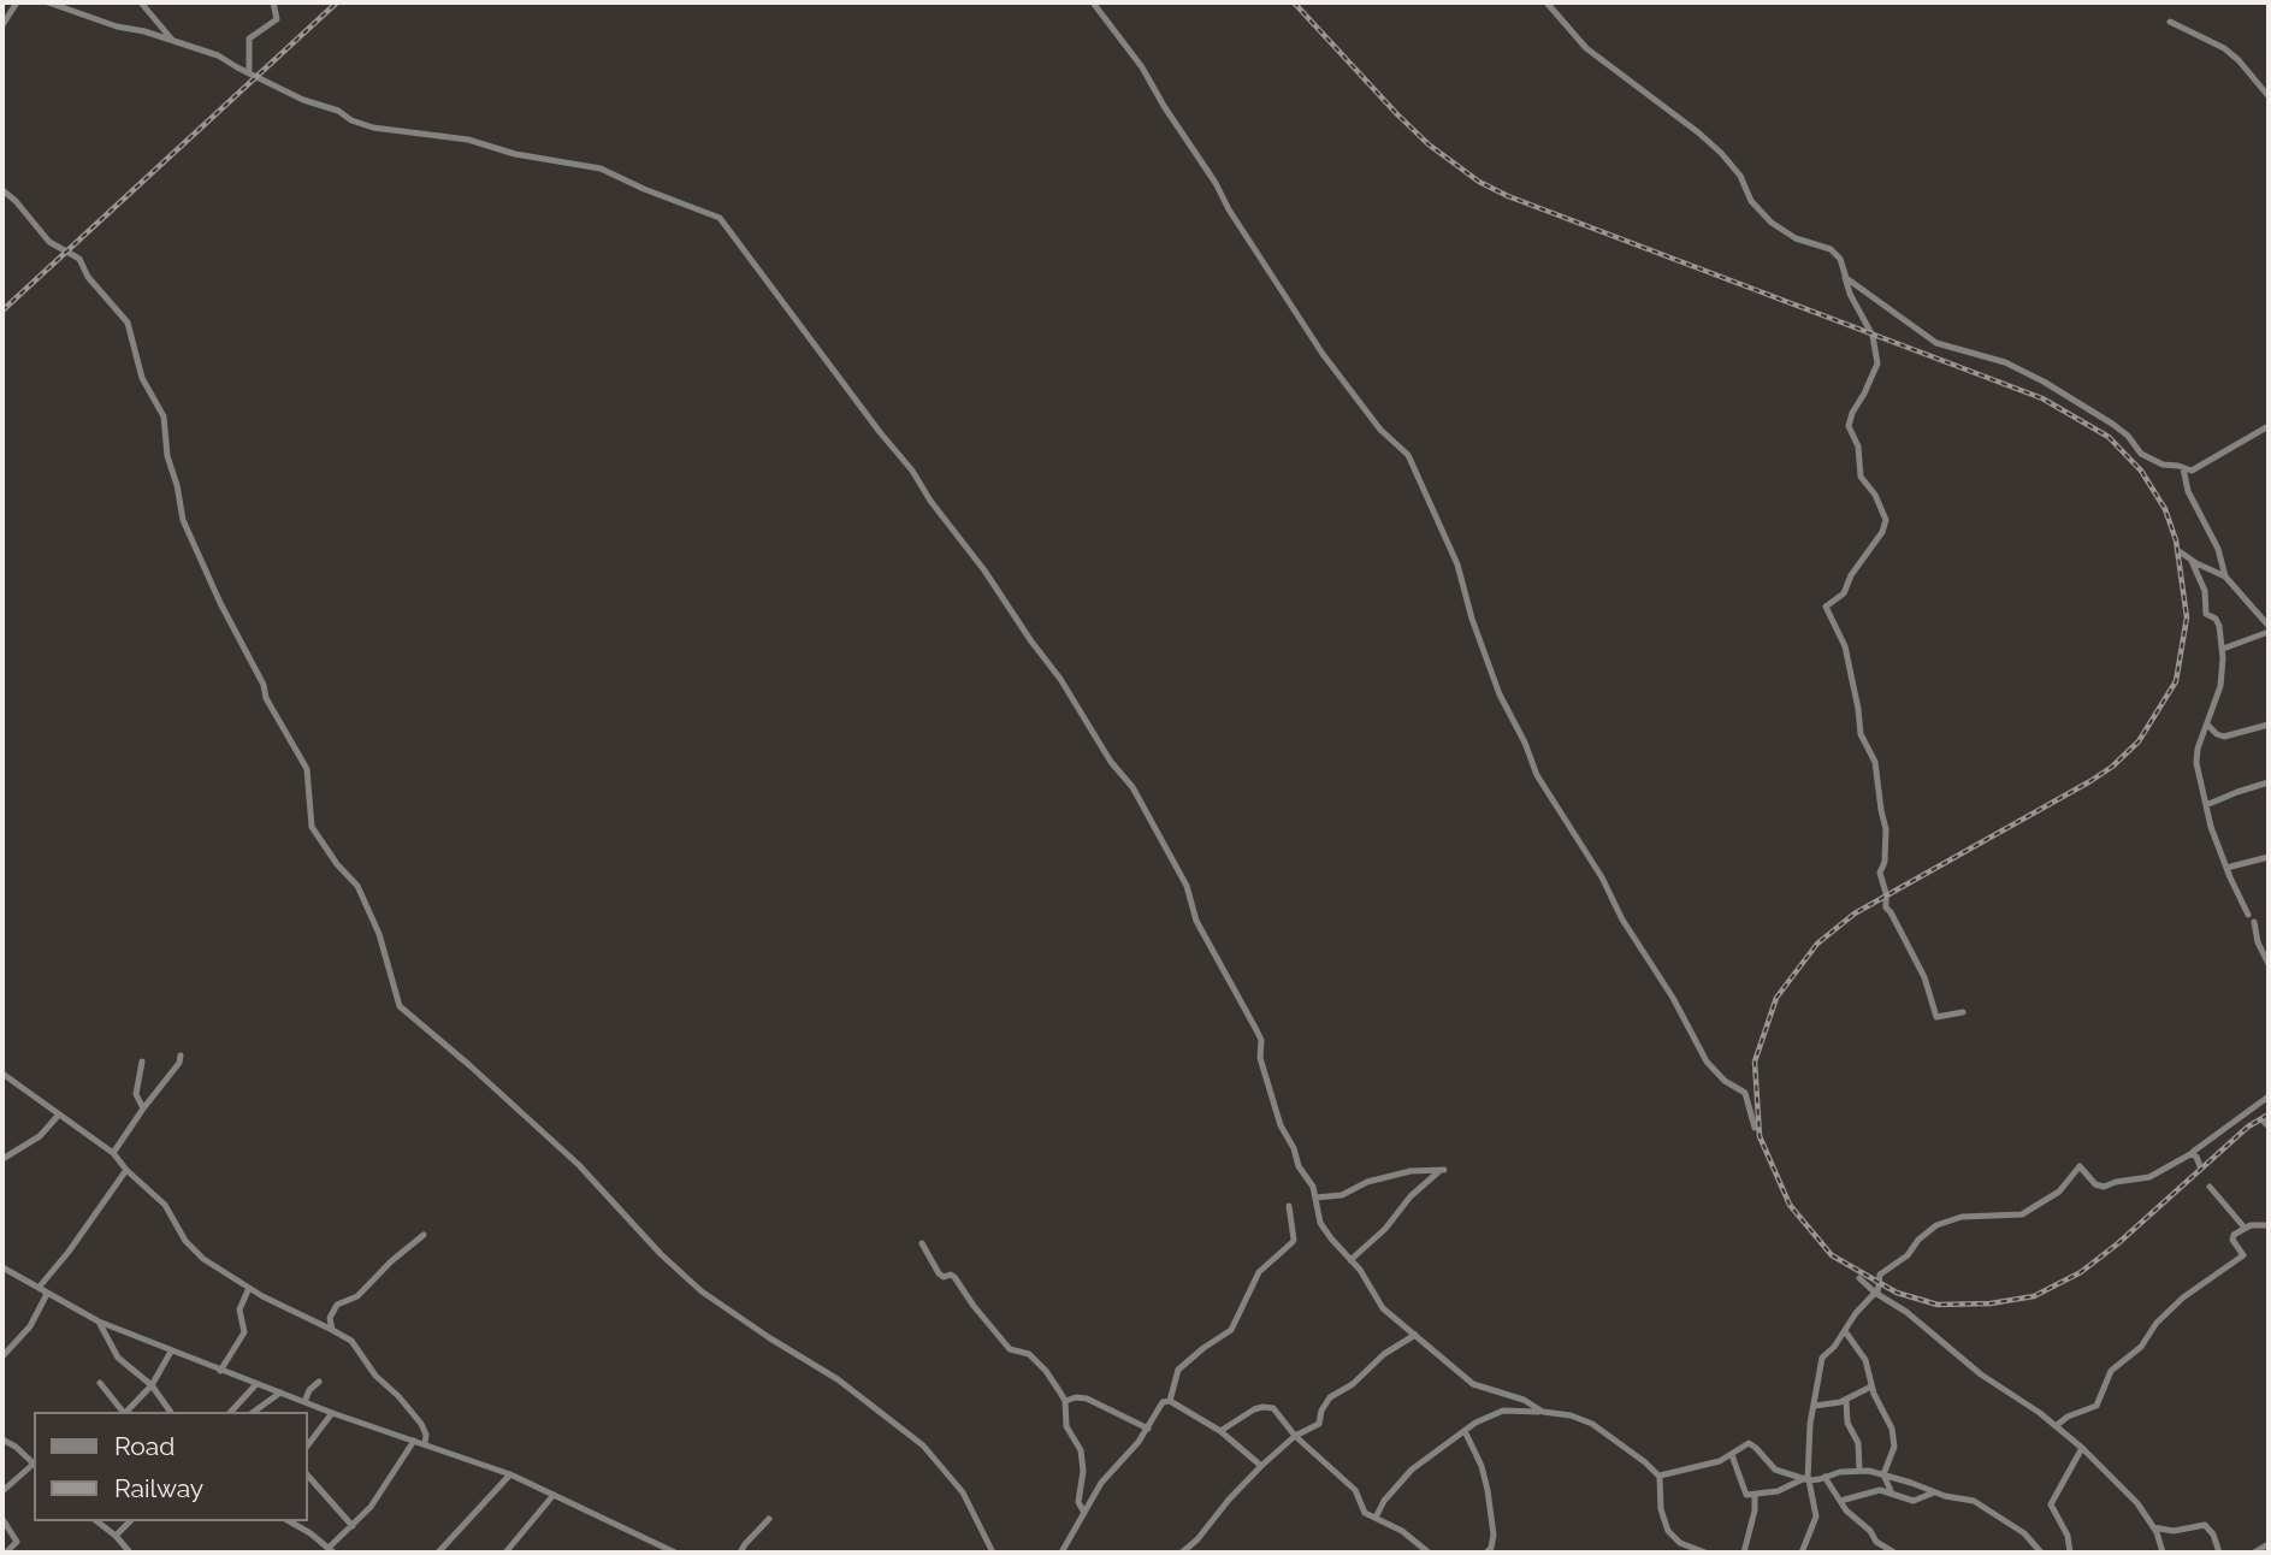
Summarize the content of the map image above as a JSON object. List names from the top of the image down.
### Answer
{
  "legend": ["Road", "Railway"]
}
